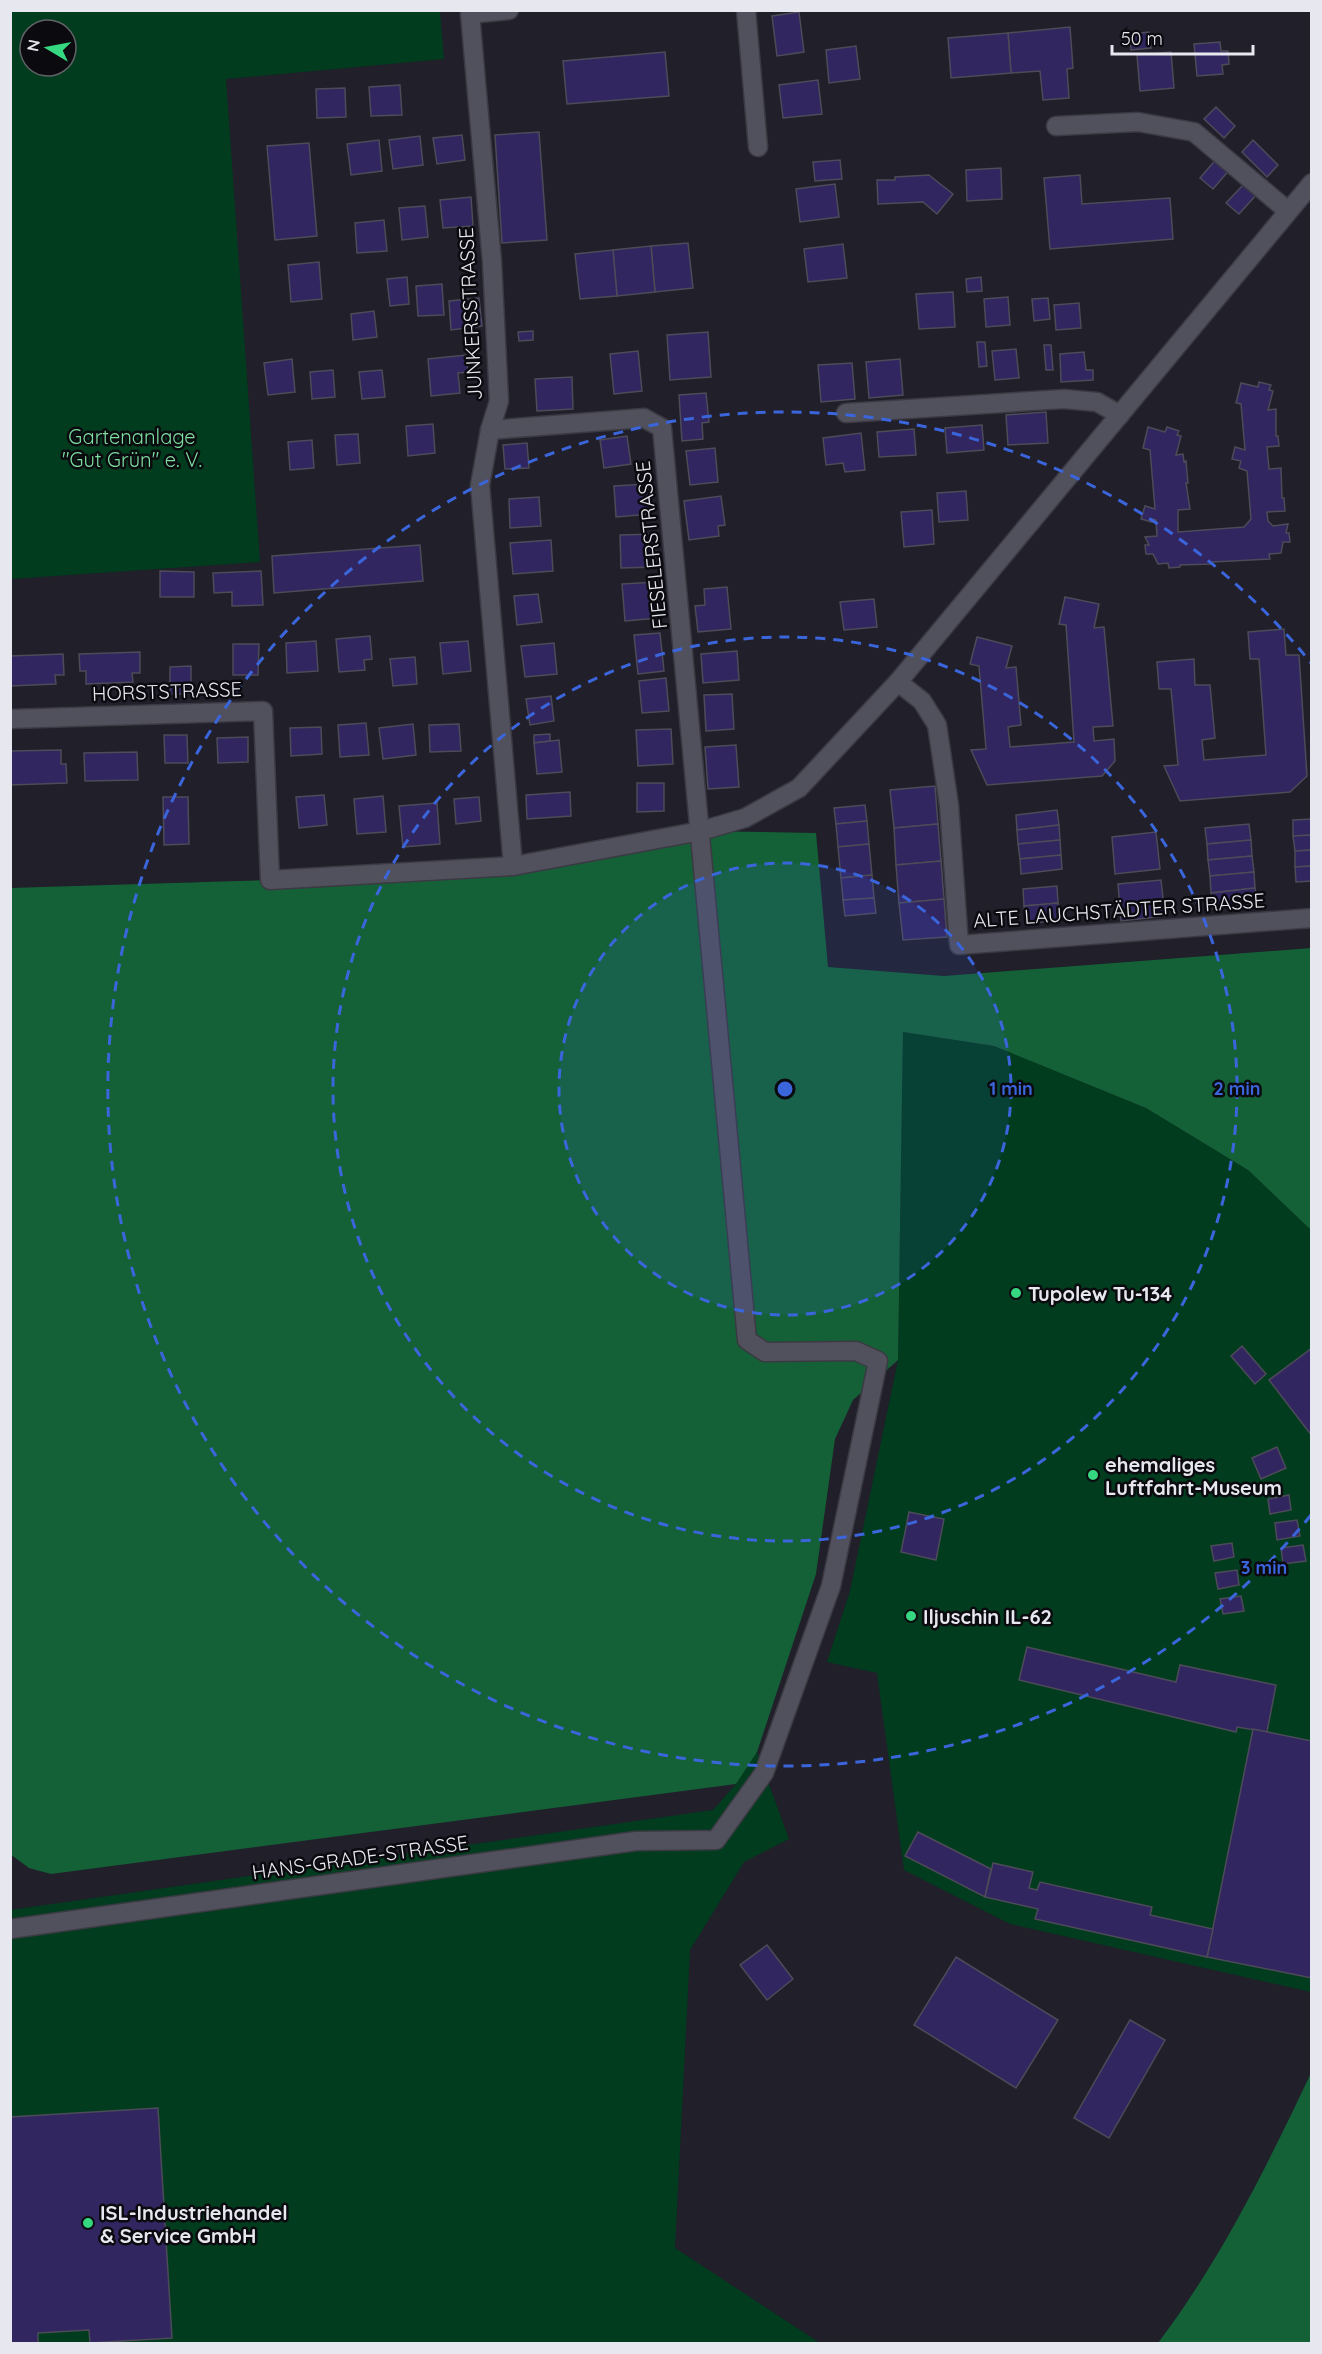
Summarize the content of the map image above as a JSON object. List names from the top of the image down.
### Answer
{
  "streets": {
    "street": [
      "JUNKERSSTRASSE",
      "FIESELERSTRASSE",
      "HORSTSTRASSE",
      "ALTE LAUCHSTÄDTER STRASSE",
      "HANS-GRADE-STRASSE"
    ]
  },
  "crossings": [
    ["JUNKERSSTRASSE", "FIESELERSTRASSE"],
    ["JUNKERSSTRASSE", "HORSTSTRASSE"],
    ["FIESELERSTRASSE", "HANS-GRADE-STRASSE"]
  ],
  "parks": ["Gartenanlage \"Gut Grün\" e. V."],
  "places": [
    "Tupolew Tu-134",
    "ehemaliges Luftfahrt-Museum",
    "Iljuschin IL-62",
    "ISL-Industriehandel & Service GmbH"
  ],
  "scale_bar": "50 m",
  "north": "left",
  "rings": ["1 min", "2 min", "3 min"]
}
